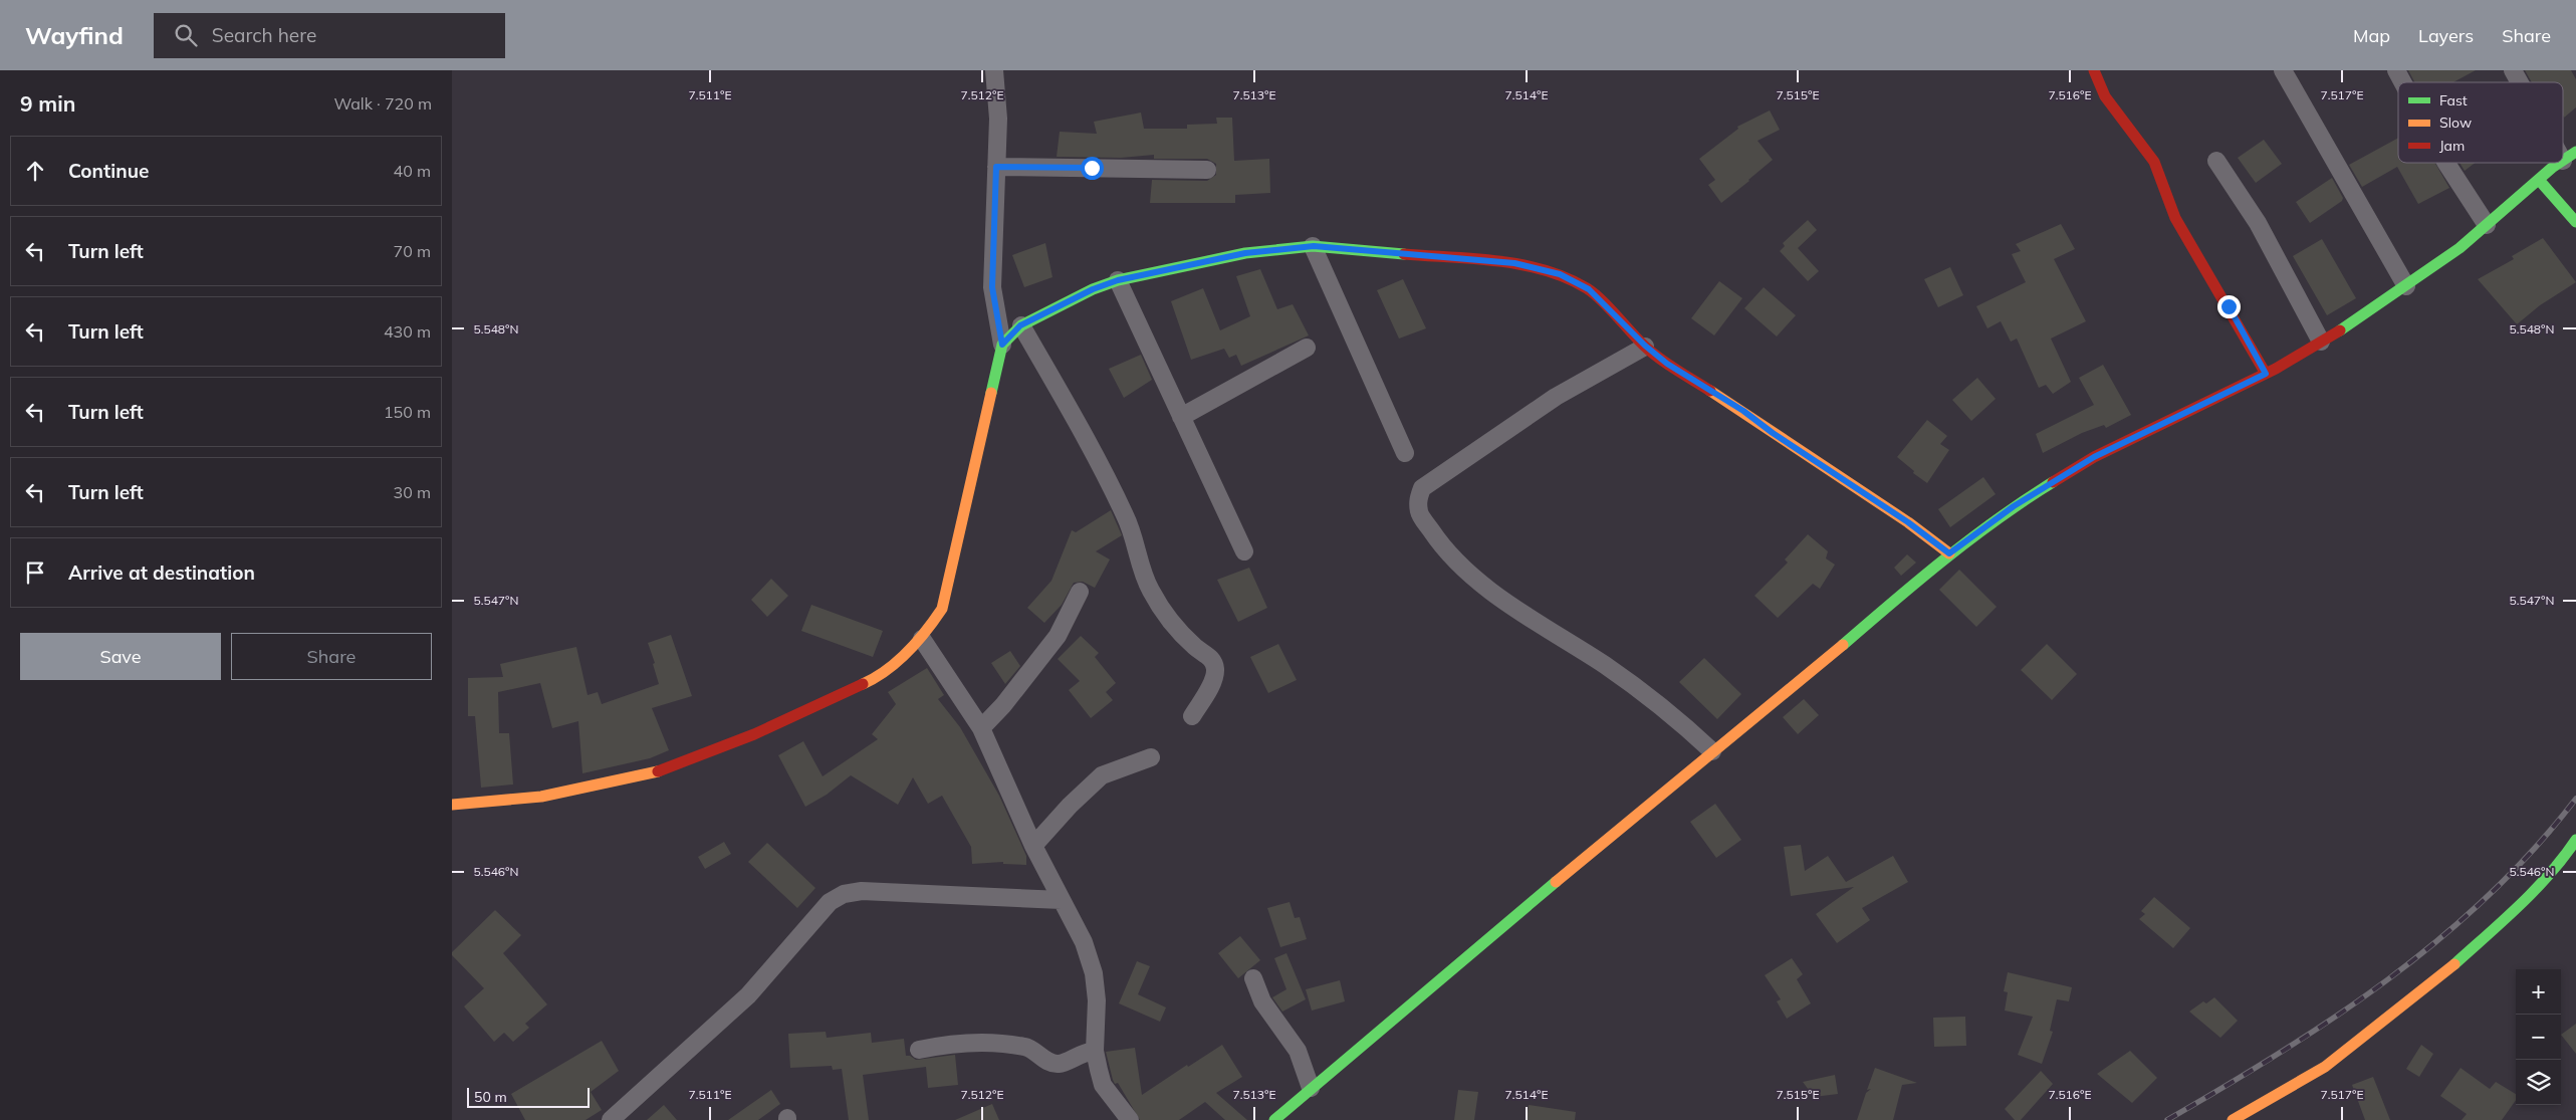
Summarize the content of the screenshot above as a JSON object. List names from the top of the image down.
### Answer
{
  "legend": ["Fast", "Slow", "Jam"],
  "scale_bar": "50 m",
  "page": {
    "header": "Wayfind",
    "search": "Search here",
    "nav": ["Map", "Layers", "Share"],
    "heading": ["9 min", "Walk · 720 m"],
    "list": [
      ["Continue", "40 m"],
      ["Turn left", "70 m"],
      ["Turn left", "430 m"],
      ["Turn left", "150 m"],
      ["Turn left", "30 m"],
      "Arrive at destination"
    ],
    "buttons": ["Save", "Share"],
    "map_buttons": ["+", "−"],
    "scale": "50 m"
  },
  "coordinates": [
    "7.511°E",
    "7.512°E",
    "7.513°E",
    "7.514°E",
    "7.515°E",
    "7.516°E",
    "7.517°E",
    "5.548°N",
    "5.547°N",
    "5.546°N"
  ]
}
